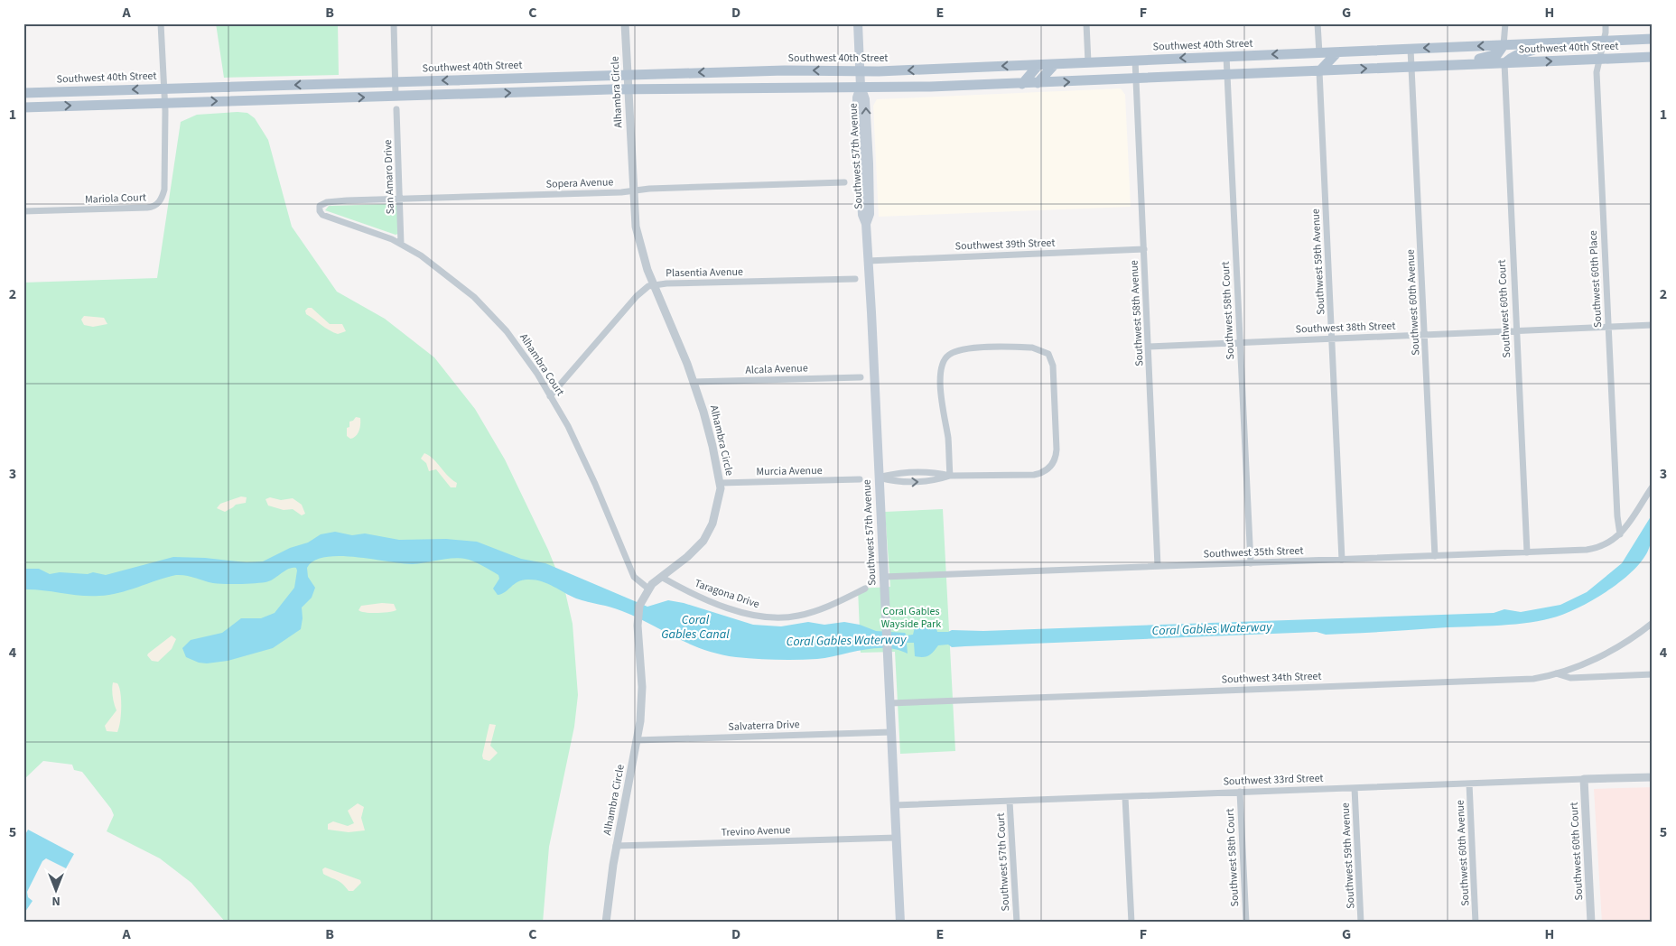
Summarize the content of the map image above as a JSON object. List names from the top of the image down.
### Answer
{
  "streets": {
    "main road": ["Southwest 40th Street", "Southwest 57th Avenue"],
    "street": [
      "Alhambra Circle",
      "San Amaro Drive",
      "Sopera Avenue",
      "Mariola Court",
      "Southwest 39th Street",
      "Southwest 59th Avenue",
      "Plasentia Avenue",
      "Southwest 60th Place",
      "Southwest 60th Avenue",
      "Southwest 60th Court",
      "Southwest 58th Court",
      "Southwest 58th Avenue",
      "Southwest 38th Street",
      "Alhambra Court",
      "Alcala Avenue",
      "Murcia Avenue",
      "Southwest 35th Street",
      "Taragona Drive",
      "Southwest 34th Street",
      "Salvaterra Drive",
      "Southwest 33rd Street",
      "Trevino Avenue",
      "Southwest 57th Court"
    ]
  },
  "crossings": [
    ["Southwest 40th Street", "Alhambra Circle"],
    ["Southwest 40th Street", "Southwest 57th Avenue"],
    ["Southwest 40th Street", "Mariola Court"],
    ["Southwest 40th Street", "Southwest 59th Avenue"],
    ["Southwest 40th Street", "Southwest 60th Place"],
    ["Southwest 40th Street", "Southwest 60th Avenue"],
    ["Southwest 40th Street", "Southwest 60th Court"],
    ["Southwest 40th Street", "Southwest 58th Court"],
    ["Southwest 40th Street", "Southwest 58th Avenue"],
    ["Alhambra Circle", "Sopera Avenue"],
    ["Alhambra Circle", "Plasentia Avenue"],
    ["Alhambra Circle", "Alhambra Court"],
    ["Alhambra Circle", "Alcala Avenue"],
    ["Alhambra Circle", "Murcia Avenue"],
    ["Alhambra Circle", "Taragona Drive"],
    ["Alhambra Circle", "Salvaterra Drive"],
    ["Alhambra Circle", "Trevino Avenue"],
    ["Southwest 57th Avenue", "Southwest 39th Street"],
    ["Southwest 57th Avenue", "Southwest 35th Street"],
    ["Southwest 57th Avenue", "Southwest 34th Street"],
    ["Southwest 57th Avenue", "Salvaterra Drive"],
    ["Southwest 57th Avenue", "Southwest 33rd Street"],
    ["Southwest 57th Avenue", "Trevino Avenue"],
    ["San Amaro Drive", "Sopera Avenue"],
    ["San Amaro Drive", "Alhambra Court"],
    ["Sopera Avenue", "Alhambra Court"],
    ["Southwest 39th Street", "Southwest 58th Avenue"],
    ["Southwest 59th Avenue", "Southwest 38th Street"],
    ["Southwest 59th Avenue", "Southwest 35th Street"],
    ["Southwest 59th Avenue", "Southwest 33rd Street"],
    ["Plasentia Avenue", "Alhambra Court"],
    ["Southwest 60th Place", "Southwest 38th Street"],
    ["Southwest 60th Place", "Southwest 35th Street"],
    ["Southwest 60th Avenue", "Southwest 38th Street"],
    ["Southwest 60th Avenue", "Southwest 35th Street"],
    ["Southwest 60th Avenue", "Southwest 33rd Street"],
    ["Southwest 60th Court", "Southwest 38th Street"],
    ["Southwest 60th Court", "Southwest 35th Street"],
    ["Southwest 60th Court", "Southwest 33rd Street"],
    ["Southwest 58th Court", "Southwest 38th Street"],
    ["Southwest 58th Court", "Southwest 35th Street"],
    ["Southwest 58th Court", "Southwest 33rd Street"],
    ["Southwest 58th Avenue", "Southwest 38th Street"],
    ["Southwest 58th Avenue", "Southwest 35th Street"],
    ["Southwest 33rd Street", "Southwest 57th Court"]
  ],
  "water": ["Coral Gables Canal", "Coral Gables Waterway"],
  "parks": ["Coral Gables Wayside Park"],
  "north": "bottom",
  "grid": {
    "columns": [
      "A",
      "B",
      "C",
      "D",
      "E",
      "F",
      "G",
      "H"
    ],
    "rows": [
      "1",
      "2",
      "3",
      "4",
      "5"
    ]
  }
}
